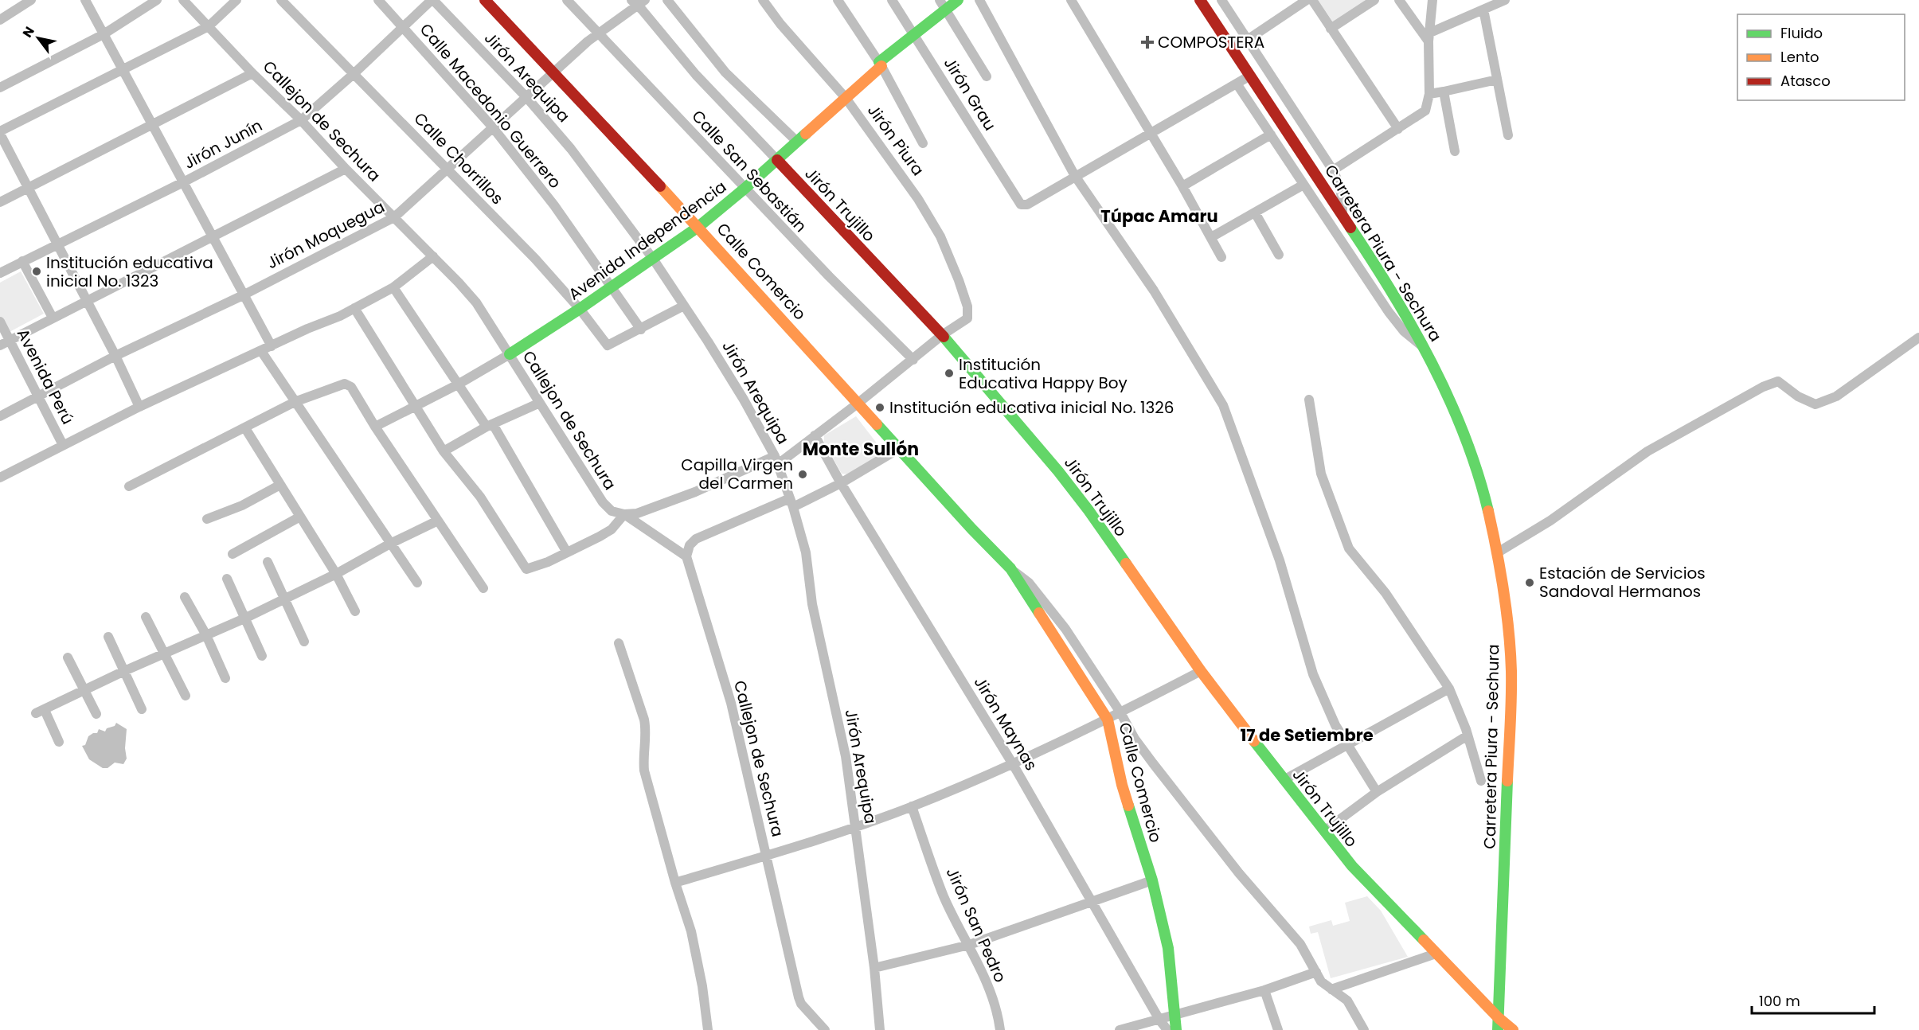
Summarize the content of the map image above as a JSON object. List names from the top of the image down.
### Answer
{
  "streets": {
    "street": [
      "Jirón Arequipa",
      "Jirón Grau",
      "Calle Macedonio Guerrero",
      "Callejon de Sechura",
      "Jirón Piura",
      "Jirón Junín",
      "Calle Chorrillos",
      "Calle San Sebastián",
      "Jirón Trujillo",
      "Jirón Moquegua",
      "Avenida Independencia",
      "Carretera Piura - Sechura",
      "Calle Comercio",
      "Avenida Perú",
      "Jirón Maynas",
      "Jirón San Pedro"
    ]
  },
  "crossings": [
    ["Jirón Arequipa", "Jirón Junín"],
    ["Jirón Arequipa", "Jirón Moquegua"],
    ["Jirón Arequipa", "Avenida Independencia"],
    ["Jirón Grau", "Avenida Independencia"],
    ["Calle Macedonio Guerrero", "Jirón Junín"],
    ["Calle Macedonio Guerrero", "Calle Chorrillos"],
    ["Calle Macedonio Guerrero", "Jirón Moquegua"],
    ["Calle Macedonio Guerrero", "Avenida Independencia"],
    ["Callejon de Sechura", "Jirón Junín"],
    ["Callejon de Sechura", "Jirón Moquegua"],
    ["Callejon de Sechura", "Avenida Independencia"],
    ["Jirón Piura", "Jirón Trujillo"],
    ["Jirón Piura", "Avenida Independencia"],
    ["Jirón Junín", "Calle Chorrillos"],
    ["Calle Chorrillos", "Jirón Moquegua"],
    ["Calle Chorrillos", "Avenida Independencia"],
    ["Calle San Sebastián", "Jirón Moquegua"],
    ["Calle San Sebastián", "Avenida Independencia"],
    ["Jirón Trujillo", "Jirón Moquegua"],
    ["Jirón Trujillo", "Avenida Independencia"],
    ["Jirón Trujillo", "Carretera Piura - Sechura"],
    ["Jirón Moquegua", "Calle Comercio"],
    ["Jirón Moquegua", "Avenida Perú"],
    ["Avenida Independencia", "Calle Comercio"]
  ],
  "districts": ["Túpac Amaru", "Monte Sullón", "17 de Setiembre"],
  "places": {
    "health": ["COMPOSTERA"],
    "other": [
      "Institución educativa inicial No. 1323",
      "Institución Educativa Happy Boy",
      "Institución educativa inicial No. 1326",
      "Capilla Virgen del Carmen",
      "Estación de Servicios Sandoval Hermanos"
    ]
  },
  "legend": ["Fluido", "Lento", "Atasco"],
  "scale_bar": "100 m",
  "north": "top left"
}
